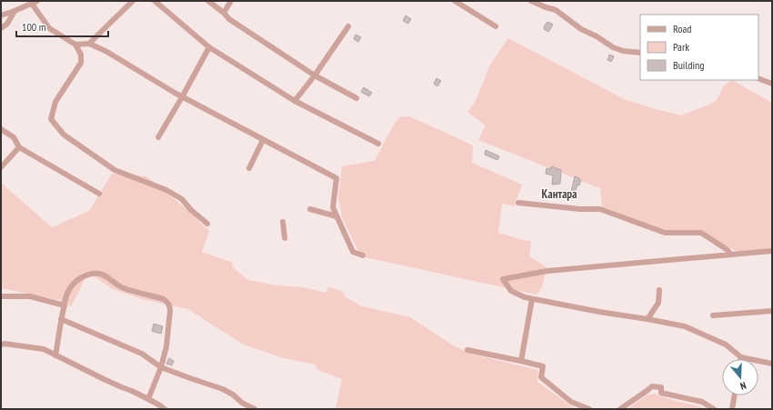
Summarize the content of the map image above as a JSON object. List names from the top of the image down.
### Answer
{
  "districts": ["Кантара"],
  "legend": ["Road", "Park", "Building"],
  "scale_bar": "100 m",
  "north": "bottom"
}
